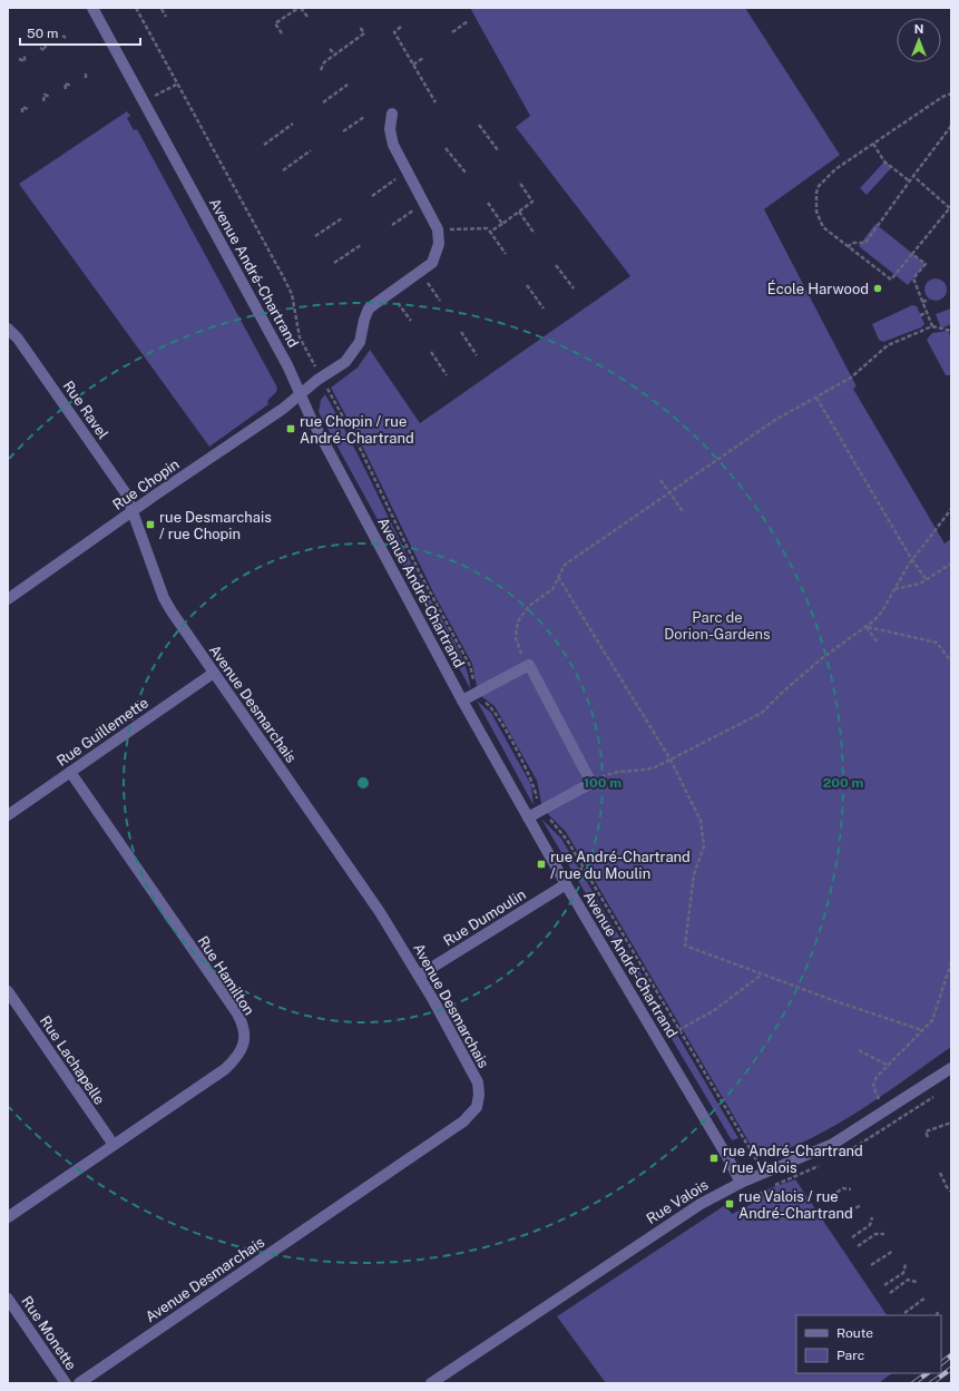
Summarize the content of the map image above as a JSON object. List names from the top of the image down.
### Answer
{
  "streets": {
    "street": [
      "Avenue André-Chartrand",
      "Rue Ravel",
      "Rue Chopin",
      "Avenue Desmarchais",
      "Rue Guillemette",
      "Rue Dumoulin",
      "Rue Hamilton",
      "Rue Lachapelle",
      "Rue Valois",
      "Rue Monette"
    ]
  },
  "crossings": [
    ["Avenue André-Chartrand", "Rue Chopin"],
    ["Avenue André-Chartrand", "Rue Dumoulin"],
    ["Avenue André-Chartrand", "Rue Valois"],
    ["Rue Ravel", "Rue Chopin"],
    ["Rue Ravel", "Avenue Desmarchais"],
    ["Rue Chopin", "Avenue Desmarchais"],
    ["Avenue Desmarchais", "Rue Guillemette"],
    ["Avenue Desmarchais", "Rue Dumoulin"],
    ["Rue Guillemette", "Rue Hamilton"],
    ["Rue Hamilton", "Rue Lachapelle"]
  ],
  "parks": ["Parc de Dorion-Gardens"],
  "places": {
    "other": ["École Harwood"],
    "transit": [
      "rue Chopin / rue André-Chartrand",
      "rue Desmarchais / rue Chopin",
      "rue André-Chartrand / rue du Moulin",
      "rue André-Chartrand / rue Valois",
      "rue Valois / rue André-Chartrand"
    ]
  },
  "legend": ["Route", "Parc"],
  "scale_bar": "50 m",
  "north": "top",
  "rings": ["100 m", "200 m"]
}
